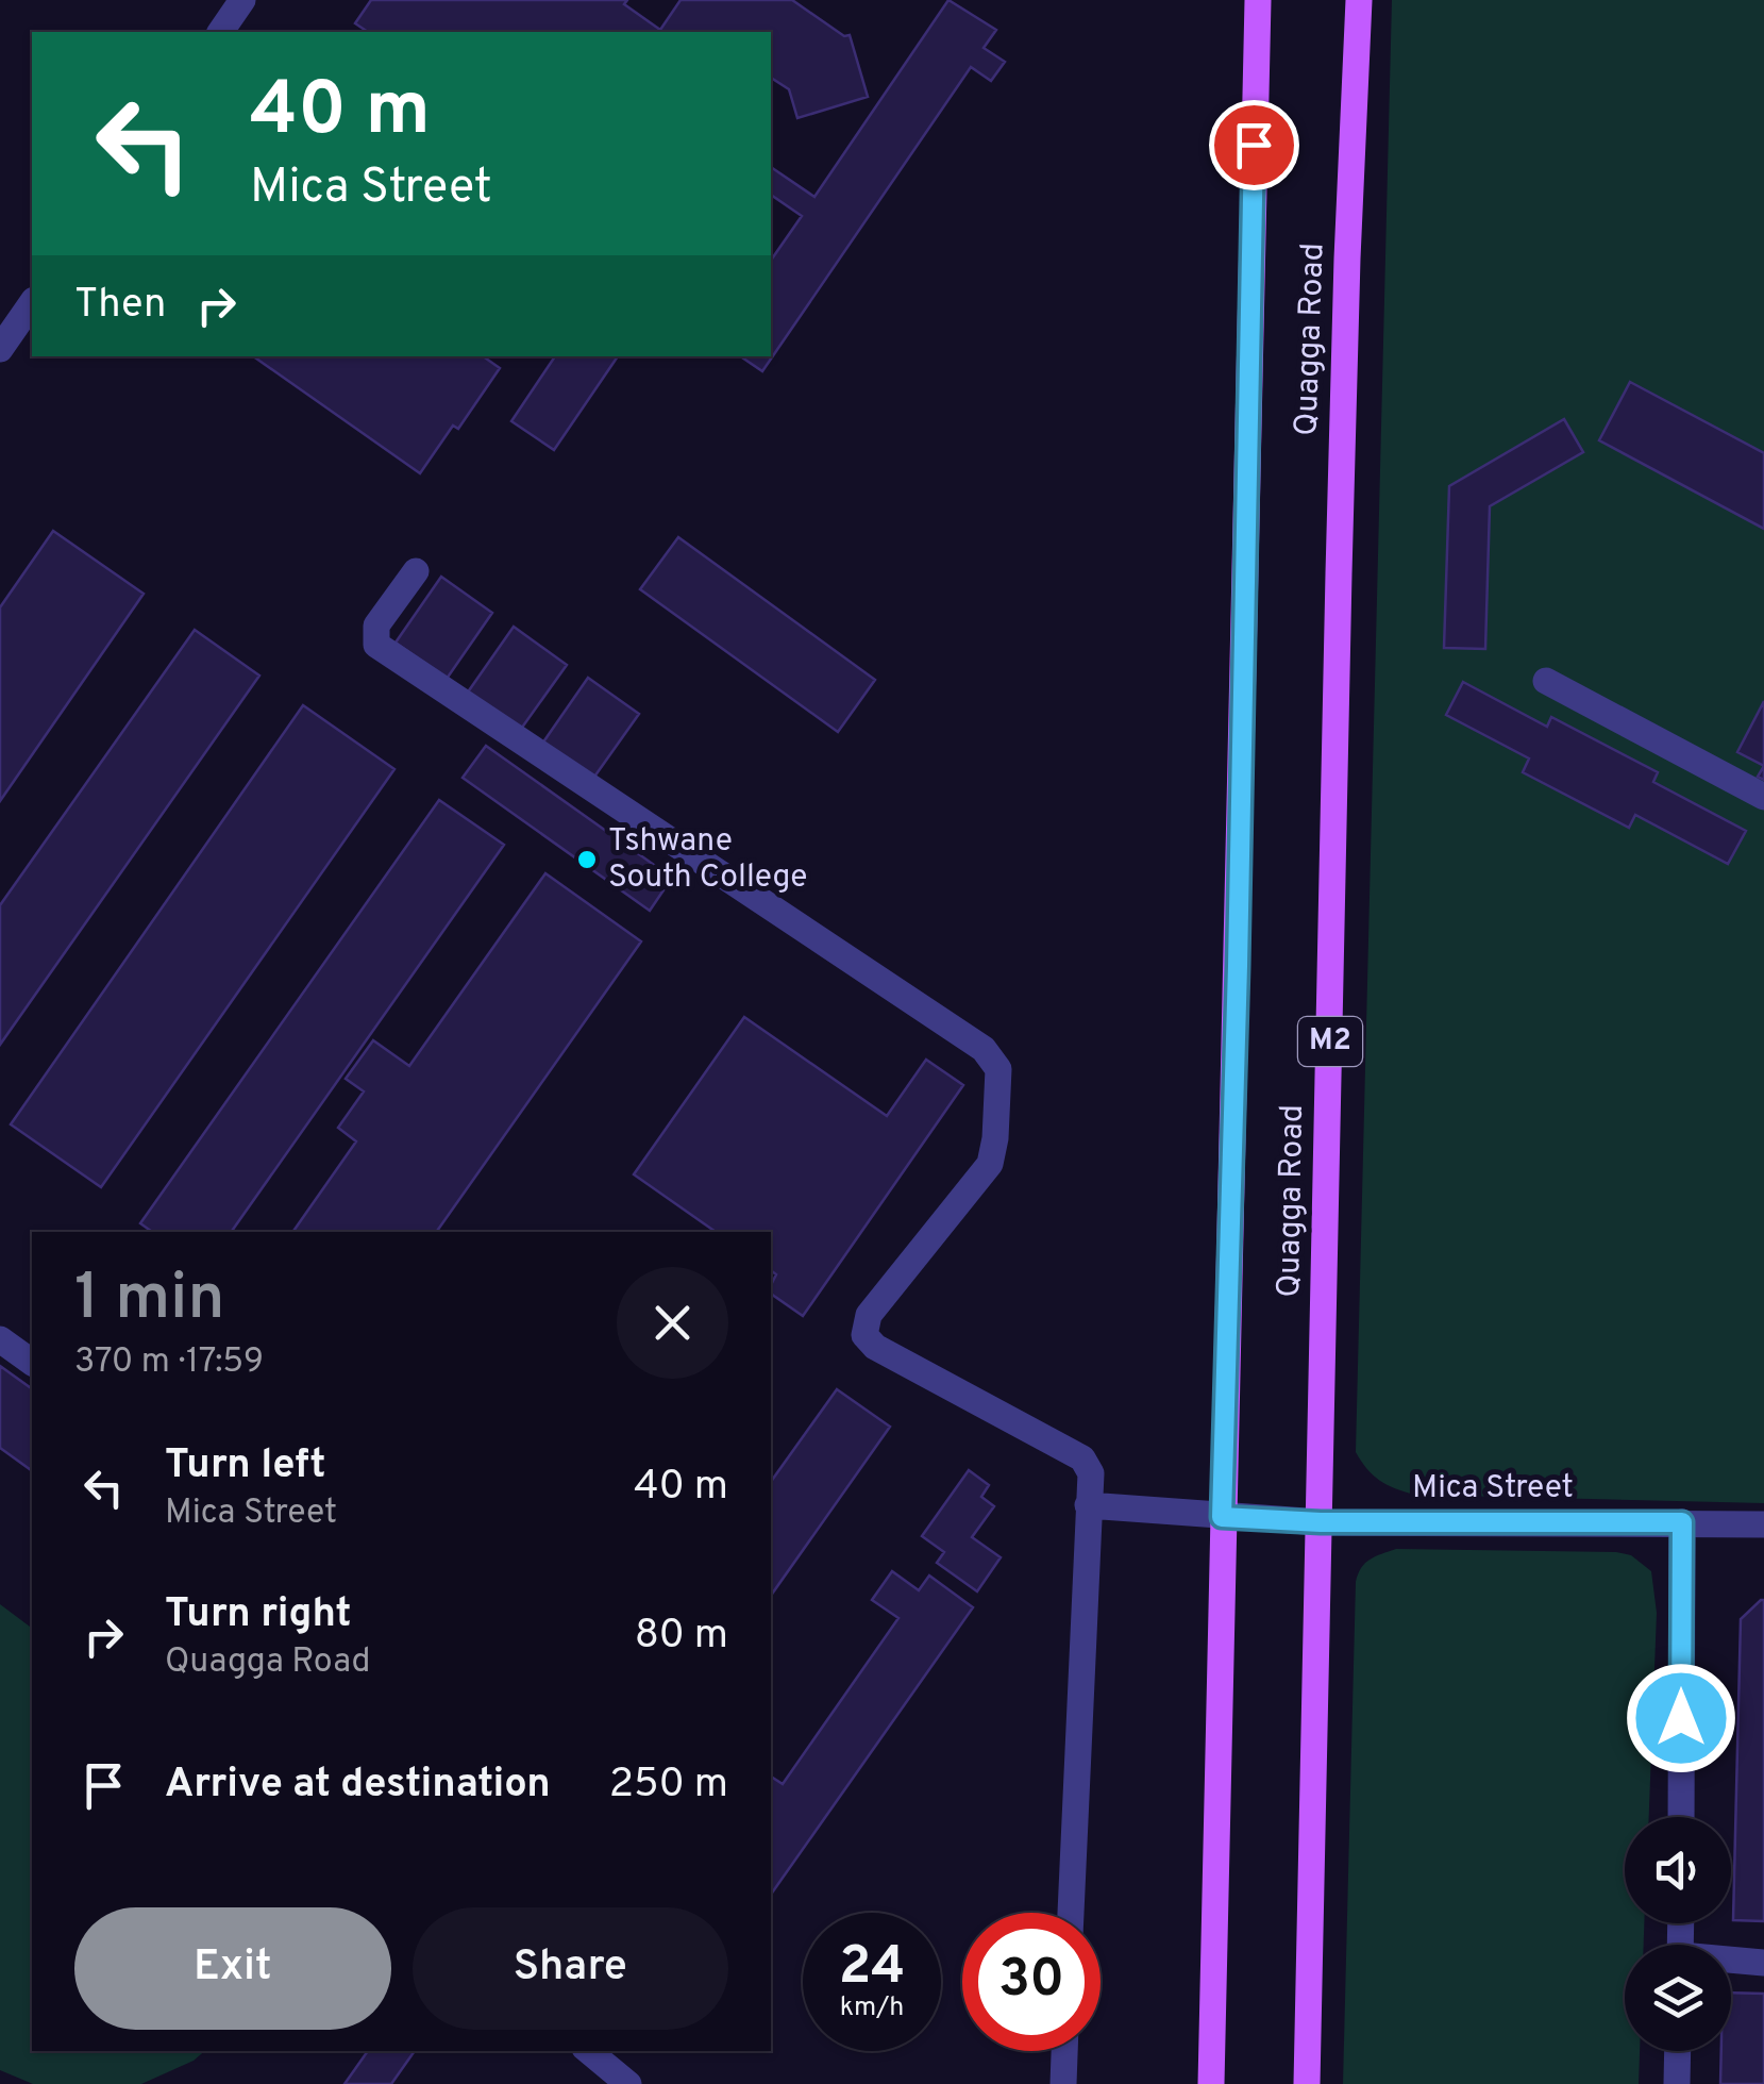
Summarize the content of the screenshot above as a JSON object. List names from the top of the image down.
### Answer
{
  "streets": {
    "main road": ["Quagga Road", "M2"],
    "street": ["Mica Street"]
  },
  "crossings": [
    ["Quagga Road", "Mica Street"]
  ],
  "places": ["Tshwane South College"],
  "page": {
    "turn": ["40 m", "Mica Street"],
    "then": "Then",
    "heading": ["1 min", "370 m · 17:59"],
    "list": [
      {
        "name": "Turn left",
        "note": "Mica Street",
        "value": "40 m"
      },
      {
        "name": "Turn right",
        "note": "Quagga Road",
        "value": "80 m"
      },
      {
        "name": "Arrive at destination",
        "value": "250 m"
      }
    ],
    "buttons": ["Exit", "Share"],
    "speed": "24 km/h",
    "limit": "30"
  }
}
